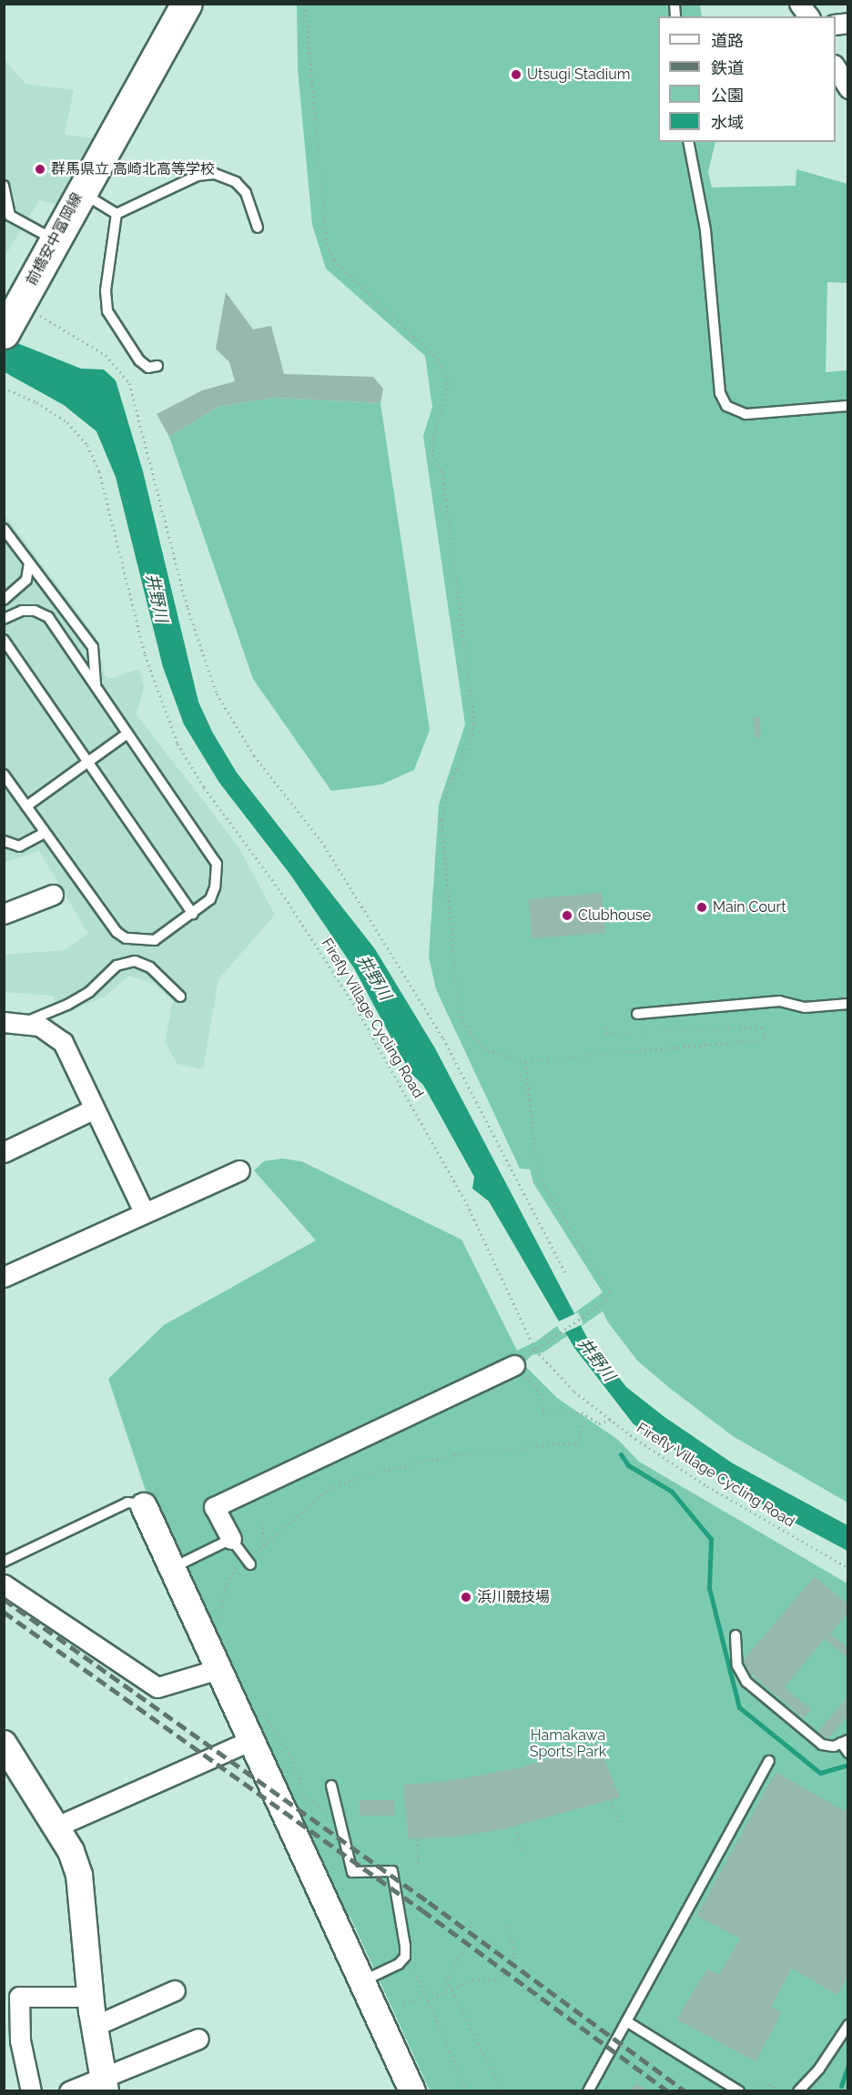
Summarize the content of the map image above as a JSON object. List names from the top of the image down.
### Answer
{
  "streets": {
    "main road": ["前橋安中富岡線"],
    "path": ["Firefly Village Cycling Road"]
  },
  "water": ["井野川"],
  "parks": ["Hamakawa Sports Park"],
  "places": [
    "Utsugi Stadium",
    "群馬県立 高崎北高等学校",
    "Main Court",
    "Clubhouse",
    "浜川競技場"
  ],
  "legend": [
    "道路",
    "鉄道",
    "公園",
    "水域"
  ]
}
